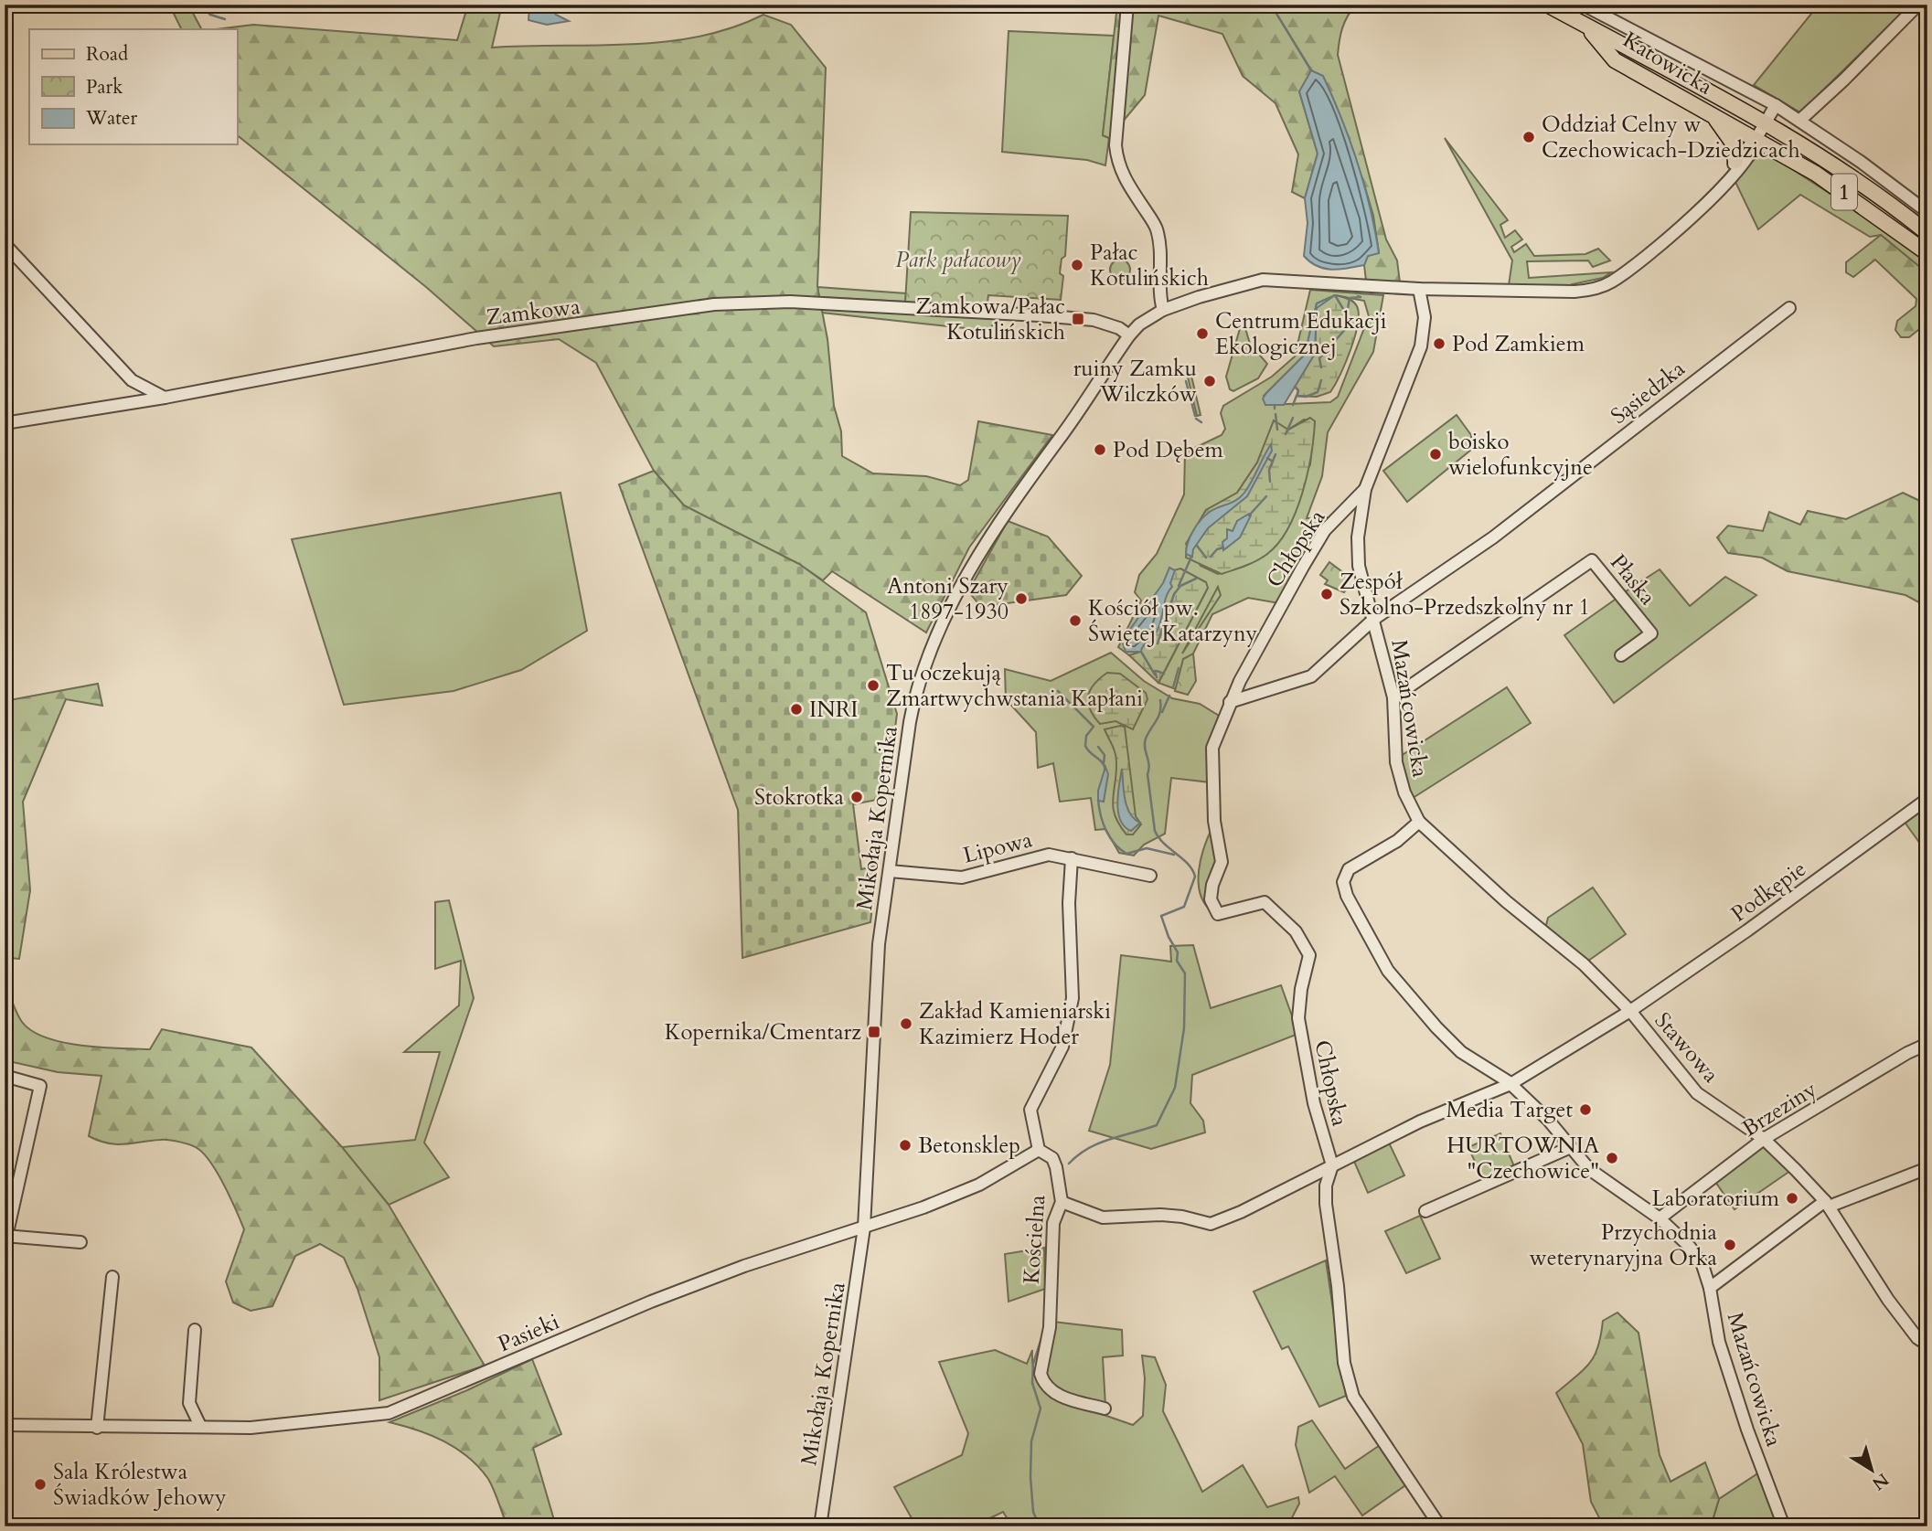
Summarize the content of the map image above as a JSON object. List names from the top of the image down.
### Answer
{
  "streets": {
    "main road": ["Katowicka", "1"],
    "street": [
      "Zamkowa",
      "Sąsiedzka",
      "Chłopska",
      "Płaska",
      "Mazańcowicka",
      "Mikołaja Kopernika",
      "Lipowa",
      "Podkępie",
      "Stawowa",
      "Brzeziny",
      "Kościelna",
      "Pasieki"
    ]
  },
  "crossings": [
    ["Zamkowa", "Mikołaja Kopernika"],
    ["Sąsiedzka", "Mazańcowicka"],
    ["Chłopska", "Mazańcowicka"],
    ["Chłopska", "Podkępie"],
    ["Płaska", "Mazańcowicka"],
    ["Mazańcowicka", "Mikołaja Kopernika"],
    ["Mazańcowicka", "Podkępie"],
    ["Mazańcowicka", "Stawowa"],
    ["Mazańcowicka", "Brzeziny"],
    ["Mikołaja Kopernika", "Lipowa"],
    ["Mikołaja Kopernika", "Pasieki"],
    ["Lipowa", "Kościelna"],
    ["Podkępie", "Stawowa"],
    ["Podkępie", "Kościelna"],
    ["Stawowa", "Brzeziny"]
  ],
  "parks": ["Park pałacowy"],
  "places": {
    "other": [
      "Oddział Celny w Czechowicach-Dziedzicach",
      "Pałac Kotulińskich",
      "Centrum Edukacji Ekologicznej",
      "Pod Zamkiem",
      "ruiny Zamku Wilczków",
      "Pod Dębem",
      "boisko wielofunkcyjne",
      "Zespół Szkolno-Przedszkolny nr 1",
      "Antoni Szary 1897-1930",
      "Kościół pw. Świętej Katarzyny",
      "Tu oczekują Zmartwychwstania Kapłani",
      "INRI",
      "Stokrotka",
      "Zakład Kamieniarski Kazimierz Hoder",
      "Media Target",
      "Betonsklep",
      "HURTOWNIA \"Czechowice\"",
      "Laboratorium",
      "Przychodnia weterynaryjna Orka",
      "Sala Królestwa Świadków Jehowy"
    ],
    "transit": ["Zamkowa/Pałac Kotulińskich", "Kopernika/Cmentarz"]
  },
  "legend": ["Road", "Park", "Water"],
  "north": "bottom right"
}
